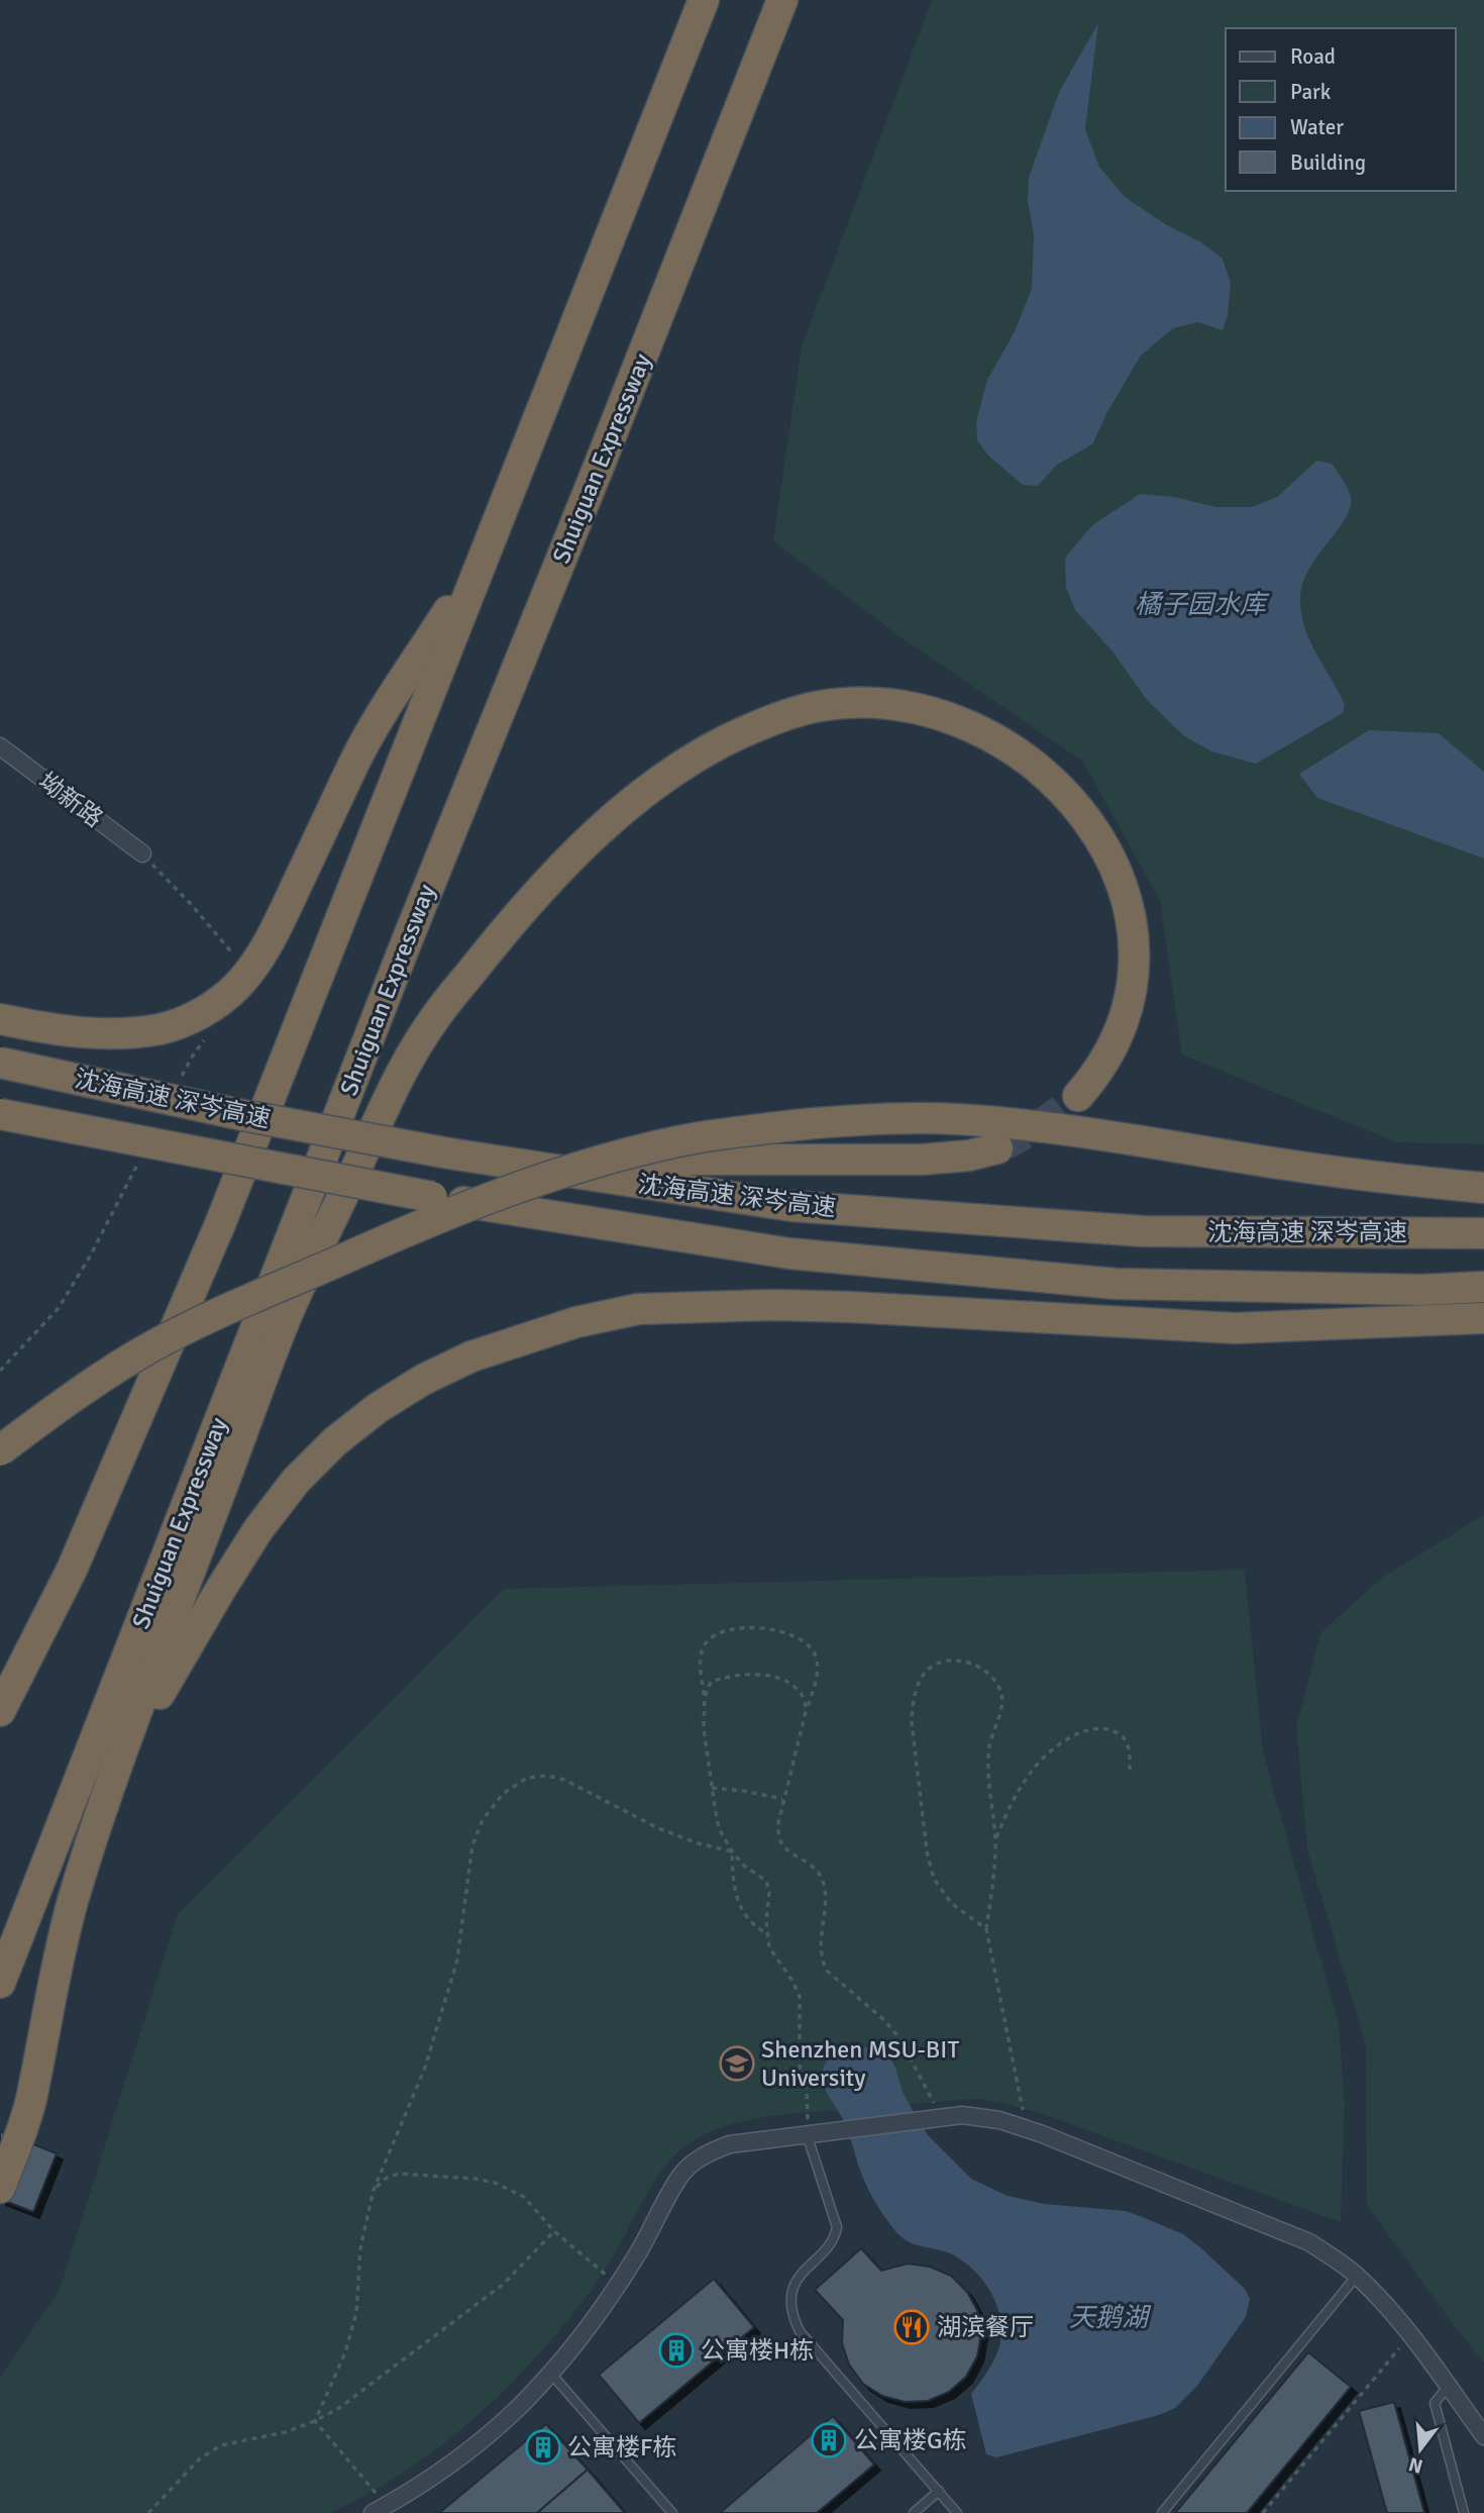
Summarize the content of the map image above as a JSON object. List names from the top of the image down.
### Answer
{
  "streets": {
    "highway": ["Shuiguan Expressway", "沈海高速 深岑高速"],
    "street": ["坳新路"]
  },
  "water": ["橘子园水库", "天鹅湖"],
  "places": {
    "school or university": ["Shenzhen MSU-BIT University"],
    "restaurant": ["湖滨餐厅"],
    "building": ["公寓楼H栋", "公寓楼G栋", "公寓楼F栋"]
  },
  "legend": [
    "Road",
    "Park",
    "Water",
    "Building"
  ],
  "north": "bottom"
}
